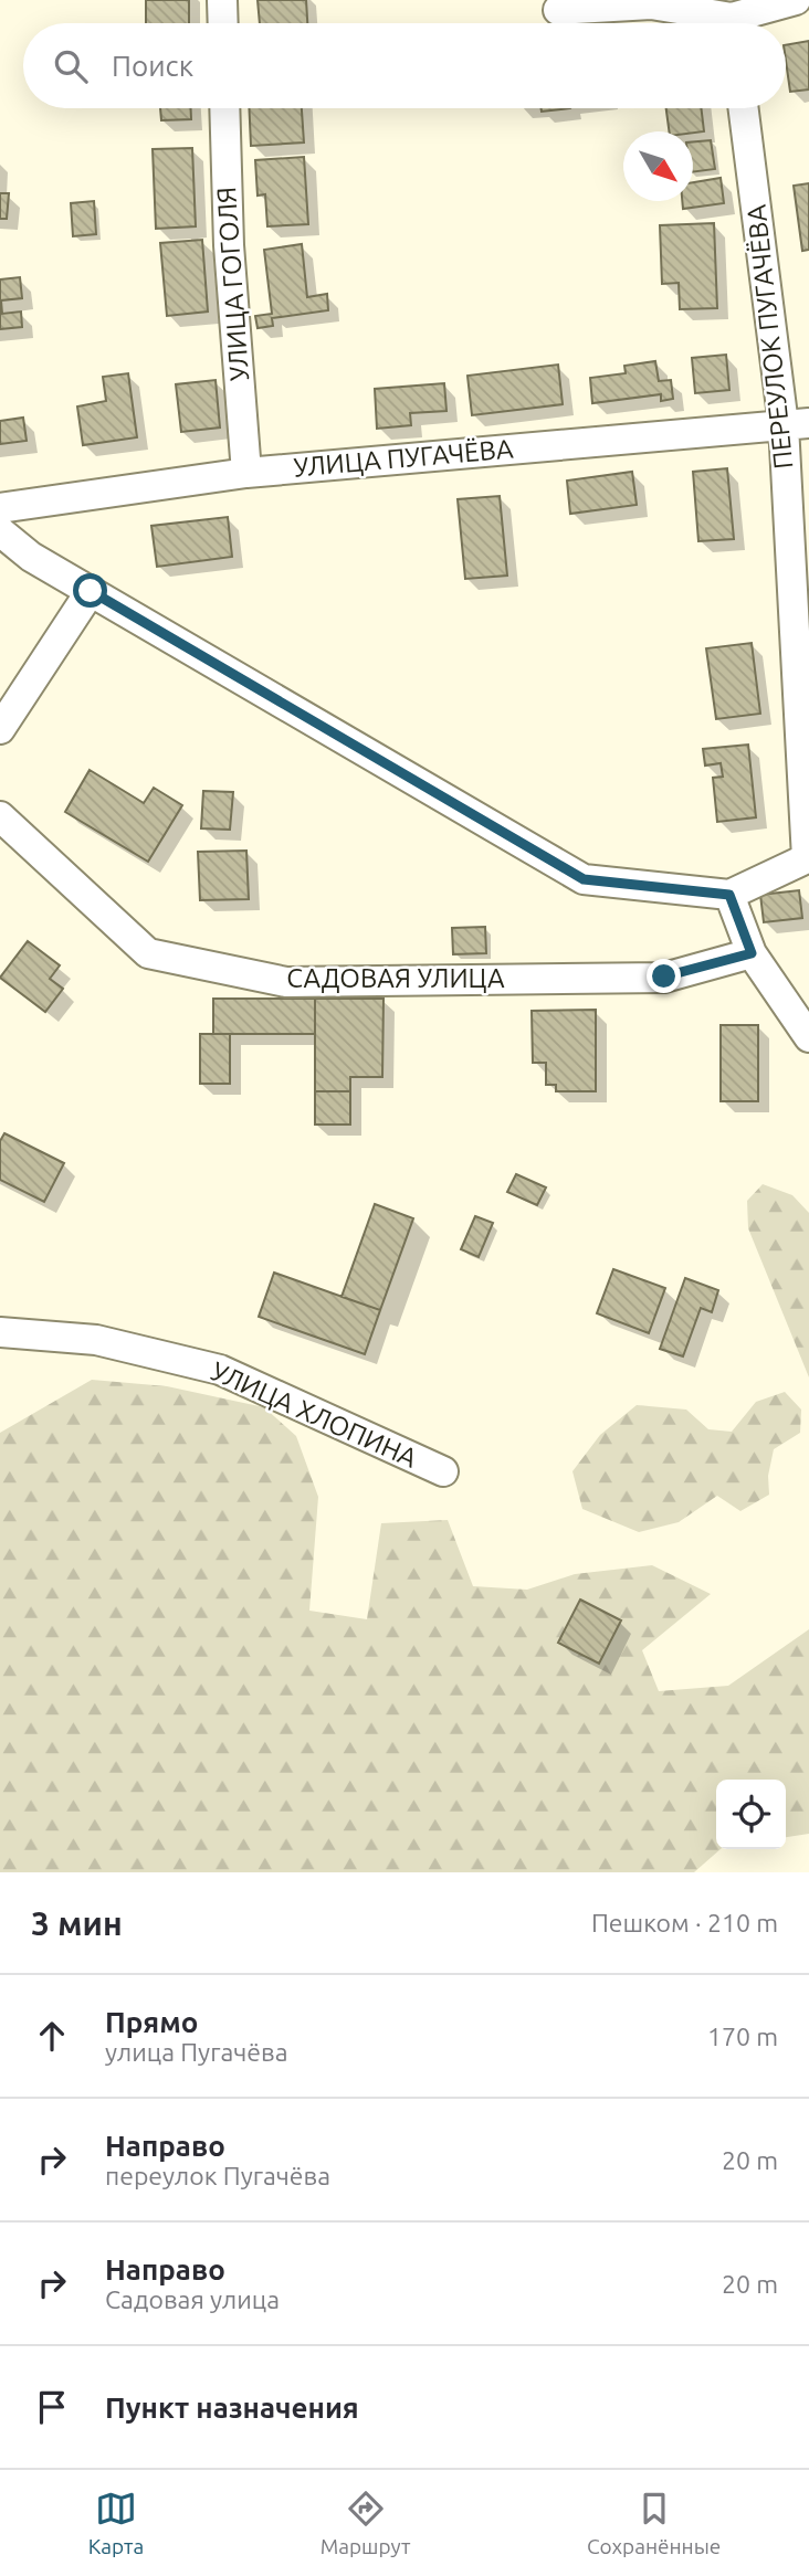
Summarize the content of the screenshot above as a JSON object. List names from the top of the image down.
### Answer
{
  "streets": {
    "street": [
      "УЛИЦА ГОГОЛЯ",
      "ПЕРЕУЛОК ПУГАЧЁВА",
      "УЛИЦА ПУГАЧЁВА",
      "САДОВАЯ УЛИЦА",
      "УЛИЦА ХЛОПИНА"
    ]
  },
  "crossings": [
    ["УЛИЦА ГОГОЛЯ", "УЛИЦА ПУГАЧЁВА"],
    ["ПЕРЕУЛОК ПУГАЧЁВА", "УЛИЦА ПУГАЧЁВА"]
  ],
  "north": "bottom right",
  "page": {
    "search": "Поиск",
    "heading": ["3 мин", "Пешком · 210 m"],
    "list": [
      ["Прямо", "улица Пугачёва", "170 m"],
      ["Направо", "переулок Пугачёва", "20 m"],
      ["Направо", "Садовая улица", "20 m"],
      "Пункт назначения"
    ],
    "nav": ["Карта", "Маршрут", "Сохранённые"]
  }
}
